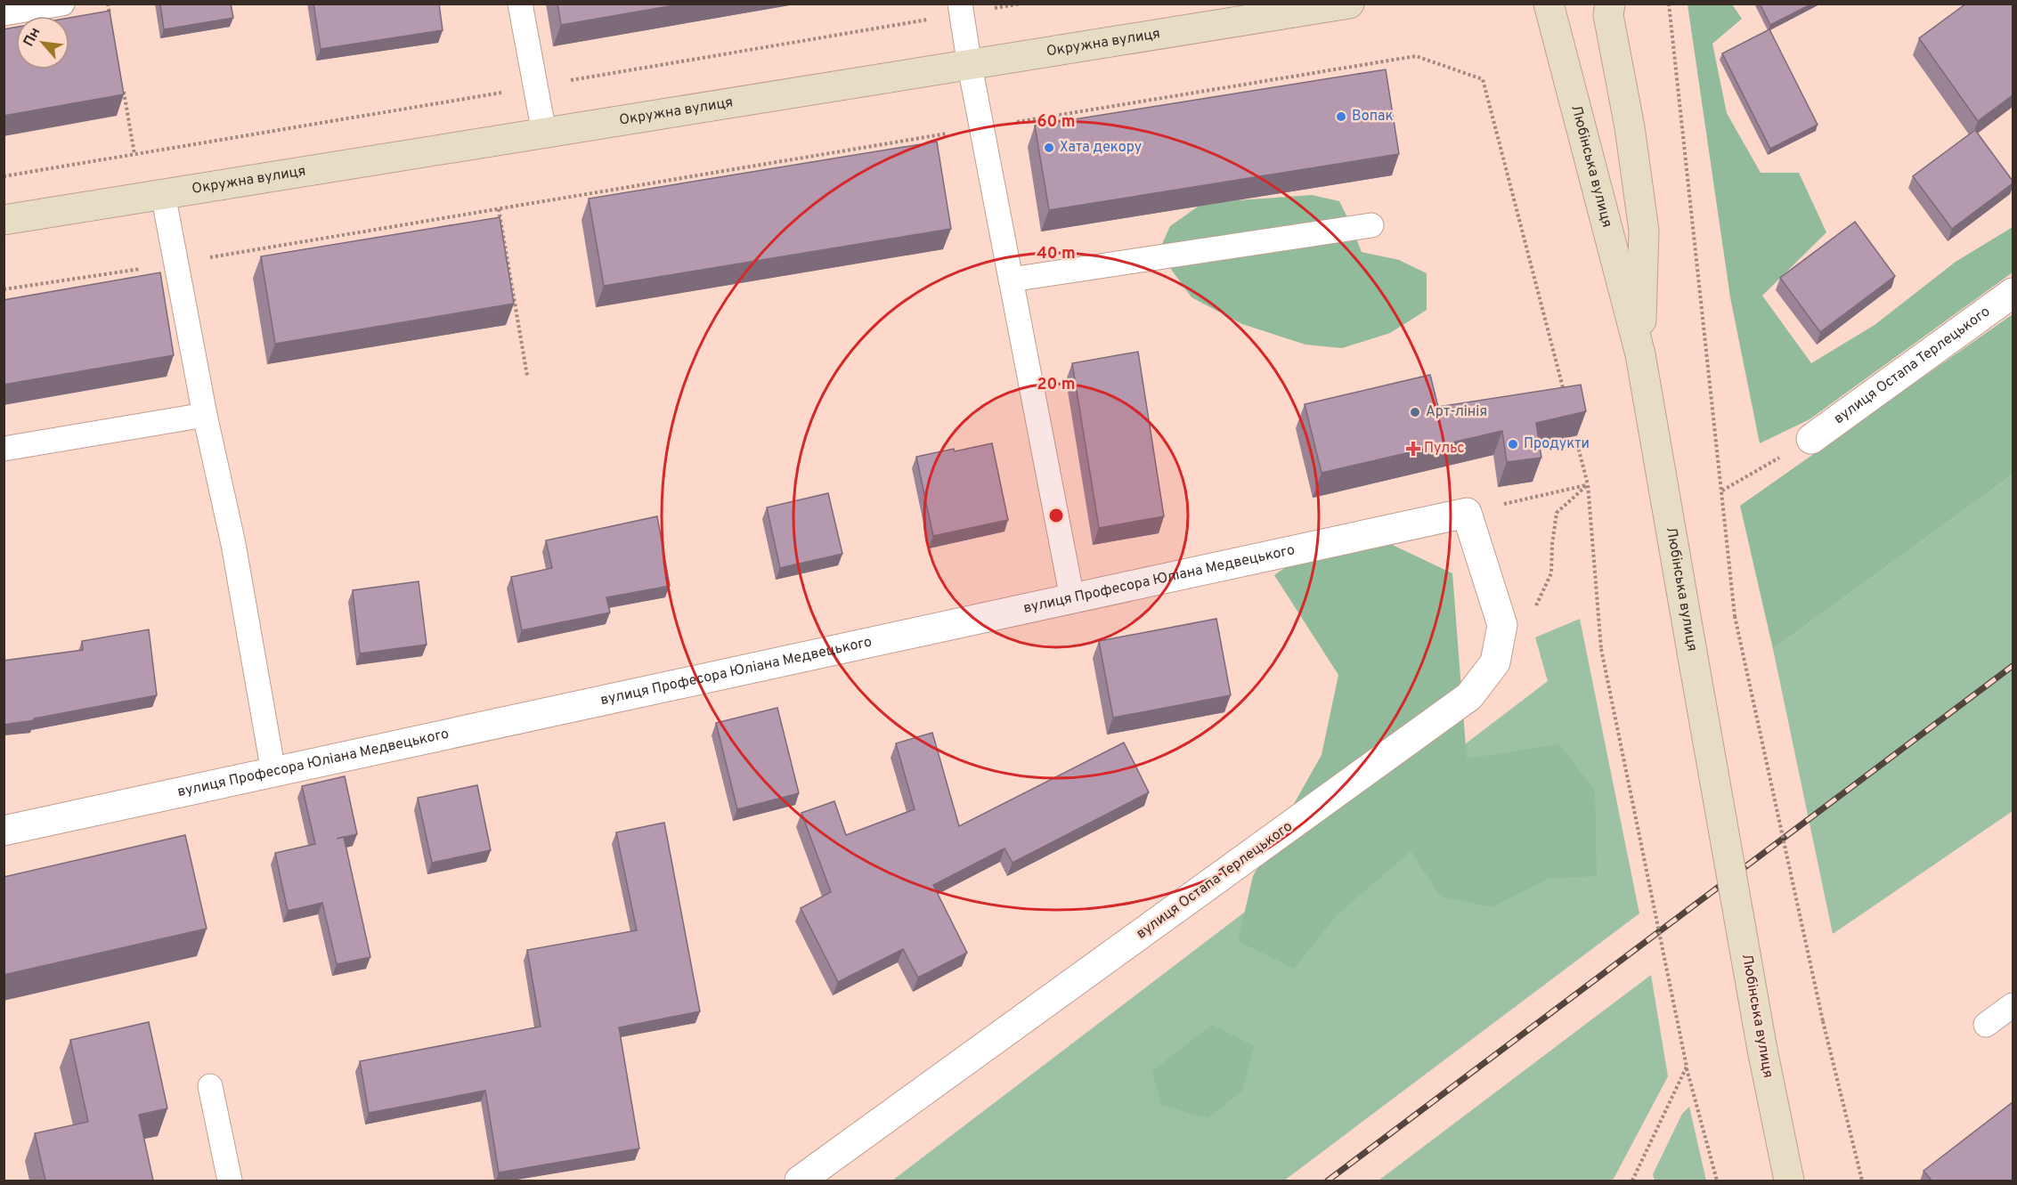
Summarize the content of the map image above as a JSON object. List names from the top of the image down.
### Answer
{
  "streets": {
    "main road": ["Окружна вулиця", "Любінська вулиця"],
    "street": ["вулиця Остапа Терлецького", "вулиця Професора Юліана Медвецького"]
  },
  "crossings": [
    ["вулиця Остапа Терлецького", "вулиця Професора Юліана Медвецького"]
  ],
  "places": {
    "other": [
      "Вопак",
      "Хата декору",
      "Арт-лінія",
      "Продукти"
    ],
    "health": ["Пульс"]
  },
  "north": "top left",
  "rings": ["60 m", "40 m", "20 m"]
}
